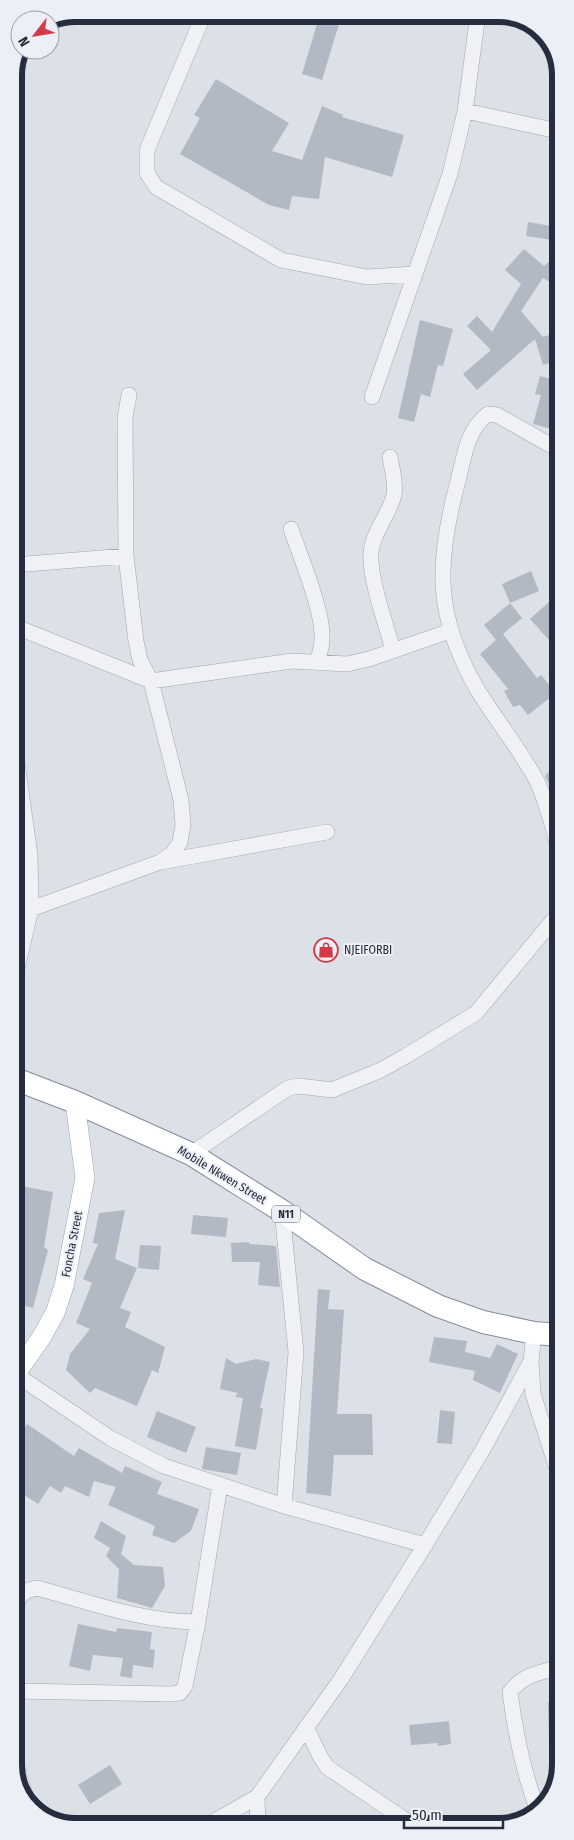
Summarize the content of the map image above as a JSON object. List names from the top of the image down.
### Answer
{
  "streets": {
    "highway": ["Mobile Nkwen Street", "N11"],
    "main road": ["Foncha Street"]
  },
  "crossings": [
    ["Mobile Nkwen Street", "Foncha Street"]
  ],
  "places": {
    "shop": ["NJEIFORBI"]
  },
  "scale_bar": "50 m",
  "north": "bottom left"
}
